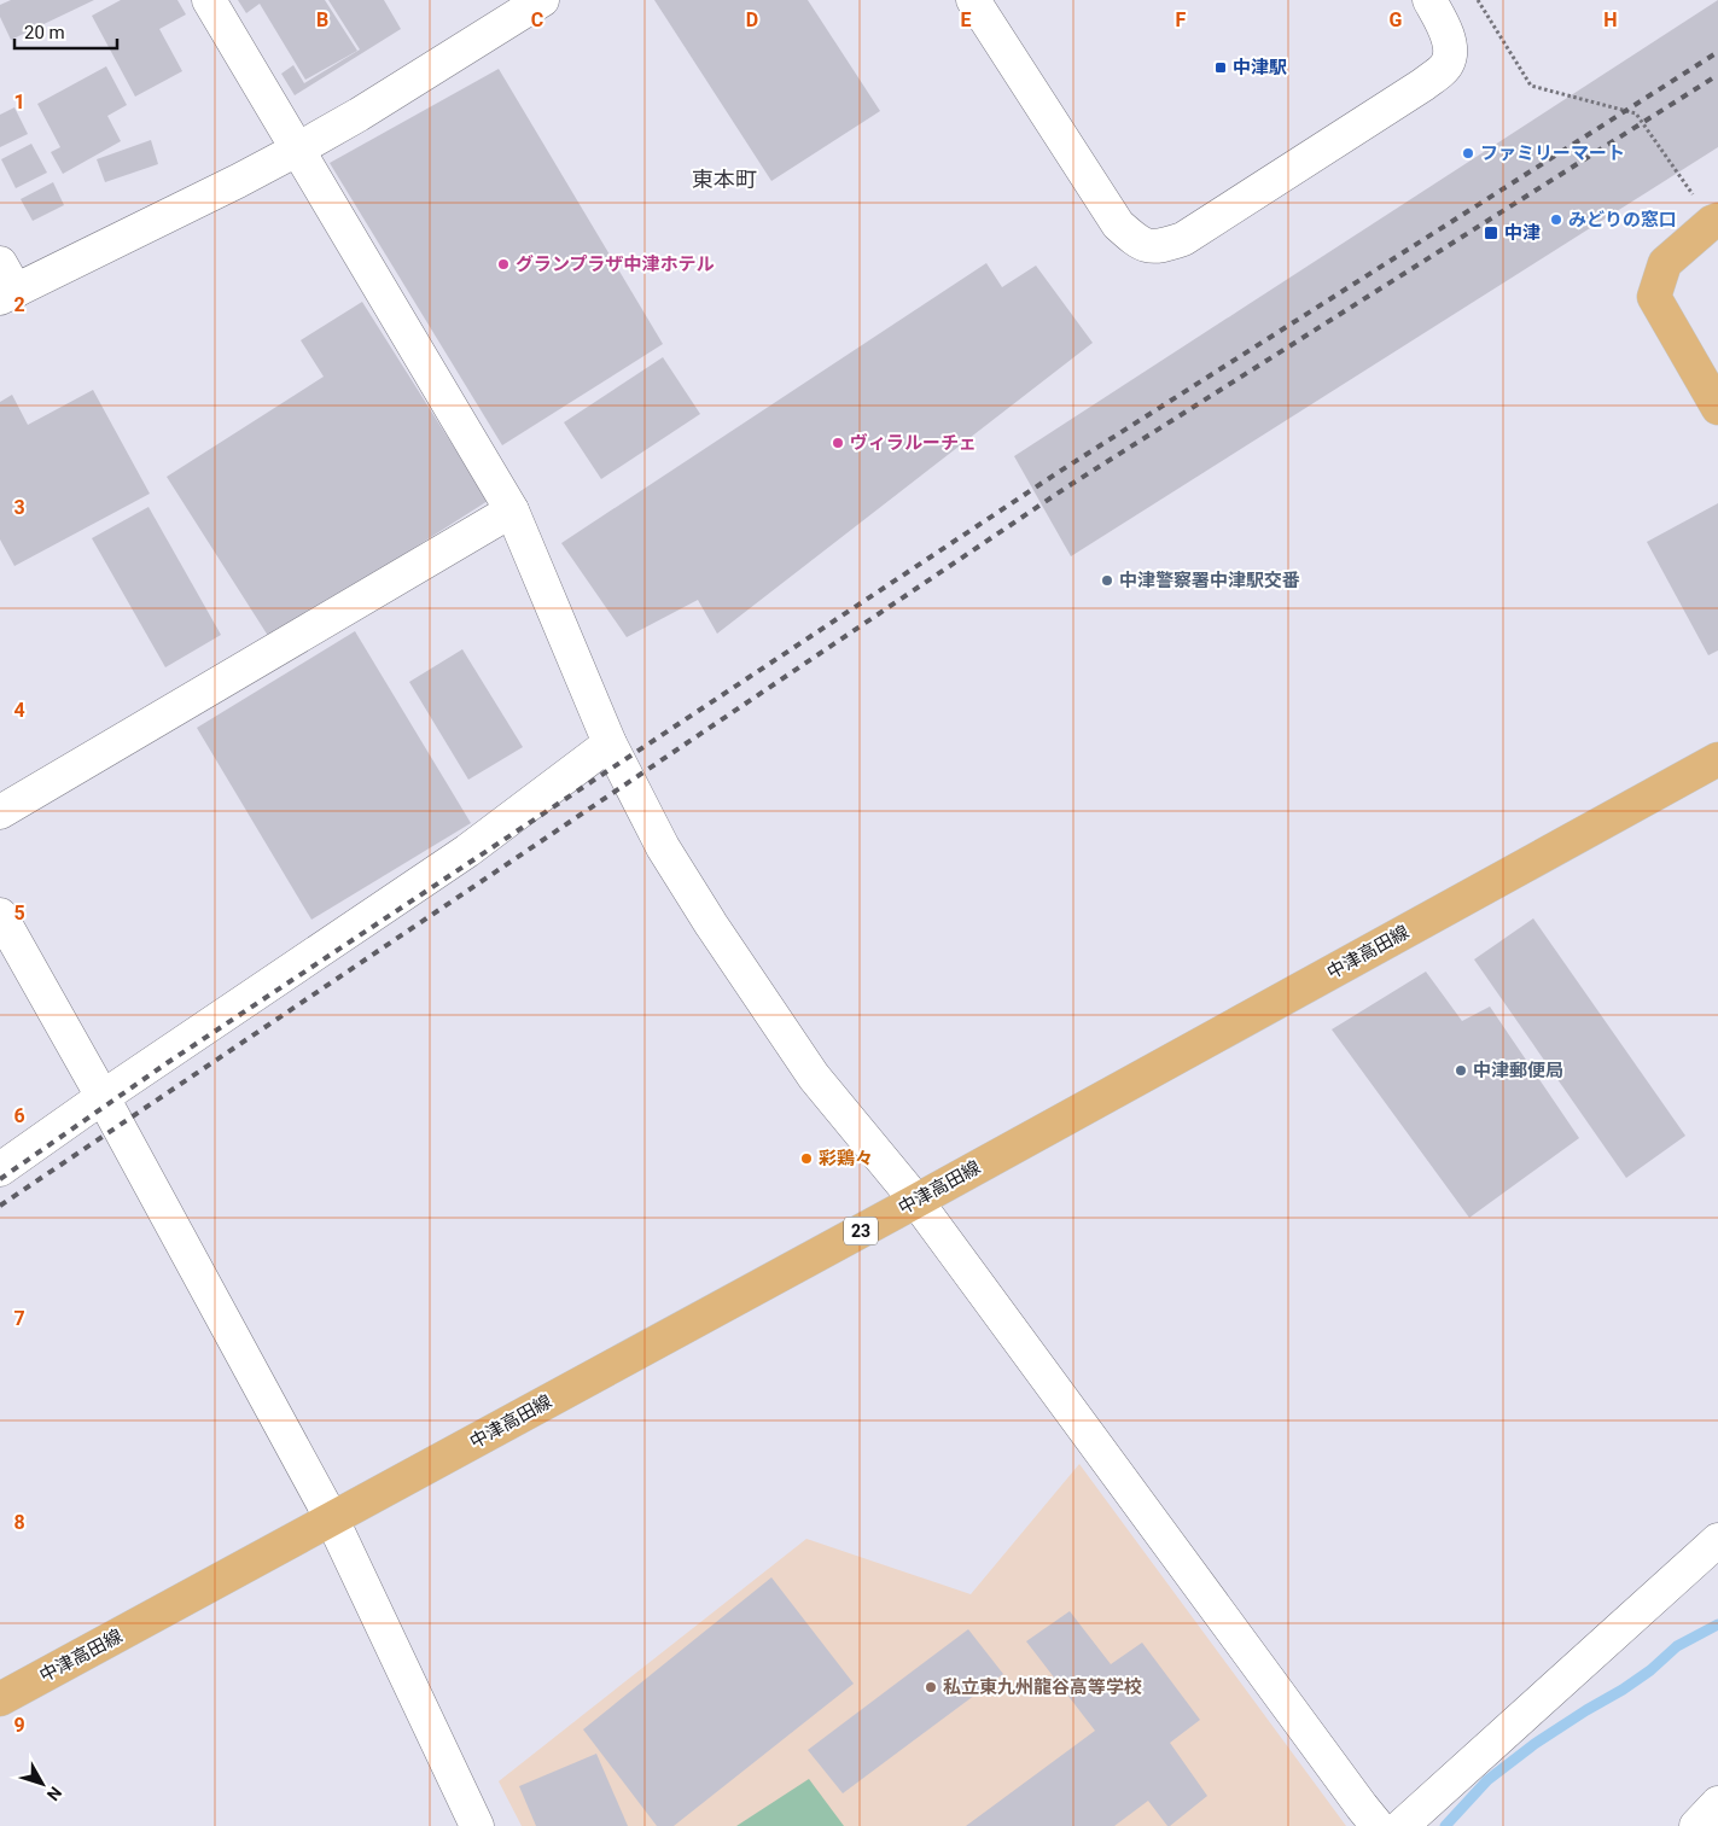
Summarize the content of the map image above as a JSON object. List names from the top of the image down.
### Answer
{
  "streets": {
    "main road": ["中津高田線", "23"]
  },
  "districts": ["東本町"],
  "places": {
    "transit": ["中津駅", "中津"],
    "other": [
      "ファミリーマート",
      "みどりの窓口",
      "グランプラザ中津ホテル",
      "ヴィラルーチェ",
      "中津警察署中津駅交番",
      "中津郵便局",
      "彩鶏々",
      "私立東九州龍谷高等学校"
    ]
  },
  "scale_bar": "20 m",
  "north": "bottom right",
  "grid": {
    "columns": [
      "B",
      "C",
      "D",
      "E",
      "F",
      "G",
      "H"
    ],
    "rows": [
      "1",
      "2",
      "3",
      "4",
      "5",
      "6",
      "7",
      "8",
      "9"
    ]
  }
}
